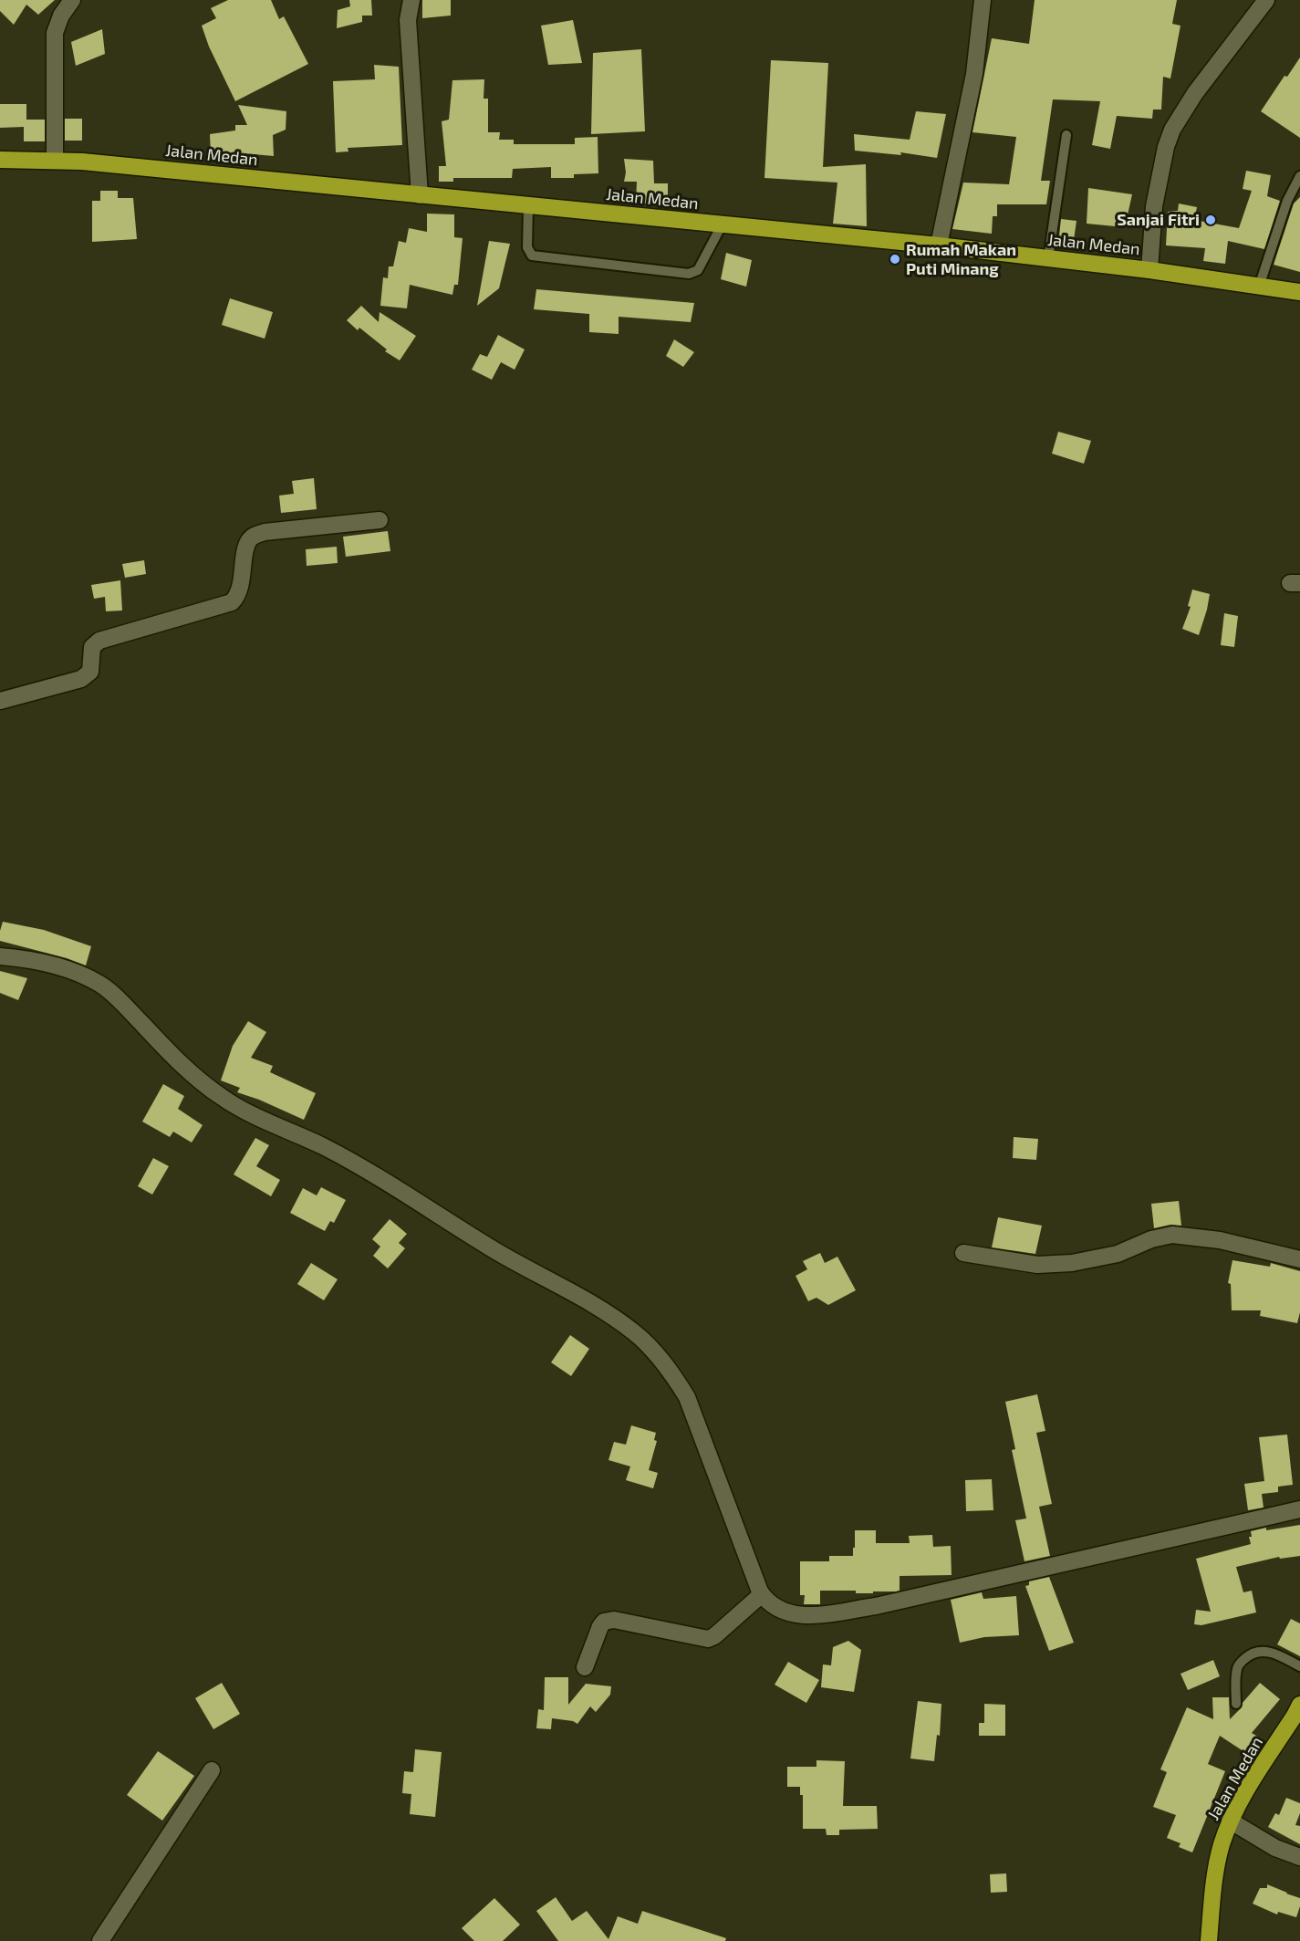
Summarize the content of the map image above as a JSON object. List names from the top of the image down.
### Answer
{
  "streets": {
    "highway": ["Jalan Medan"]
  },
  "places": ["Sanjai Fitri", "Rumah Makan Puti Minang"]
}
